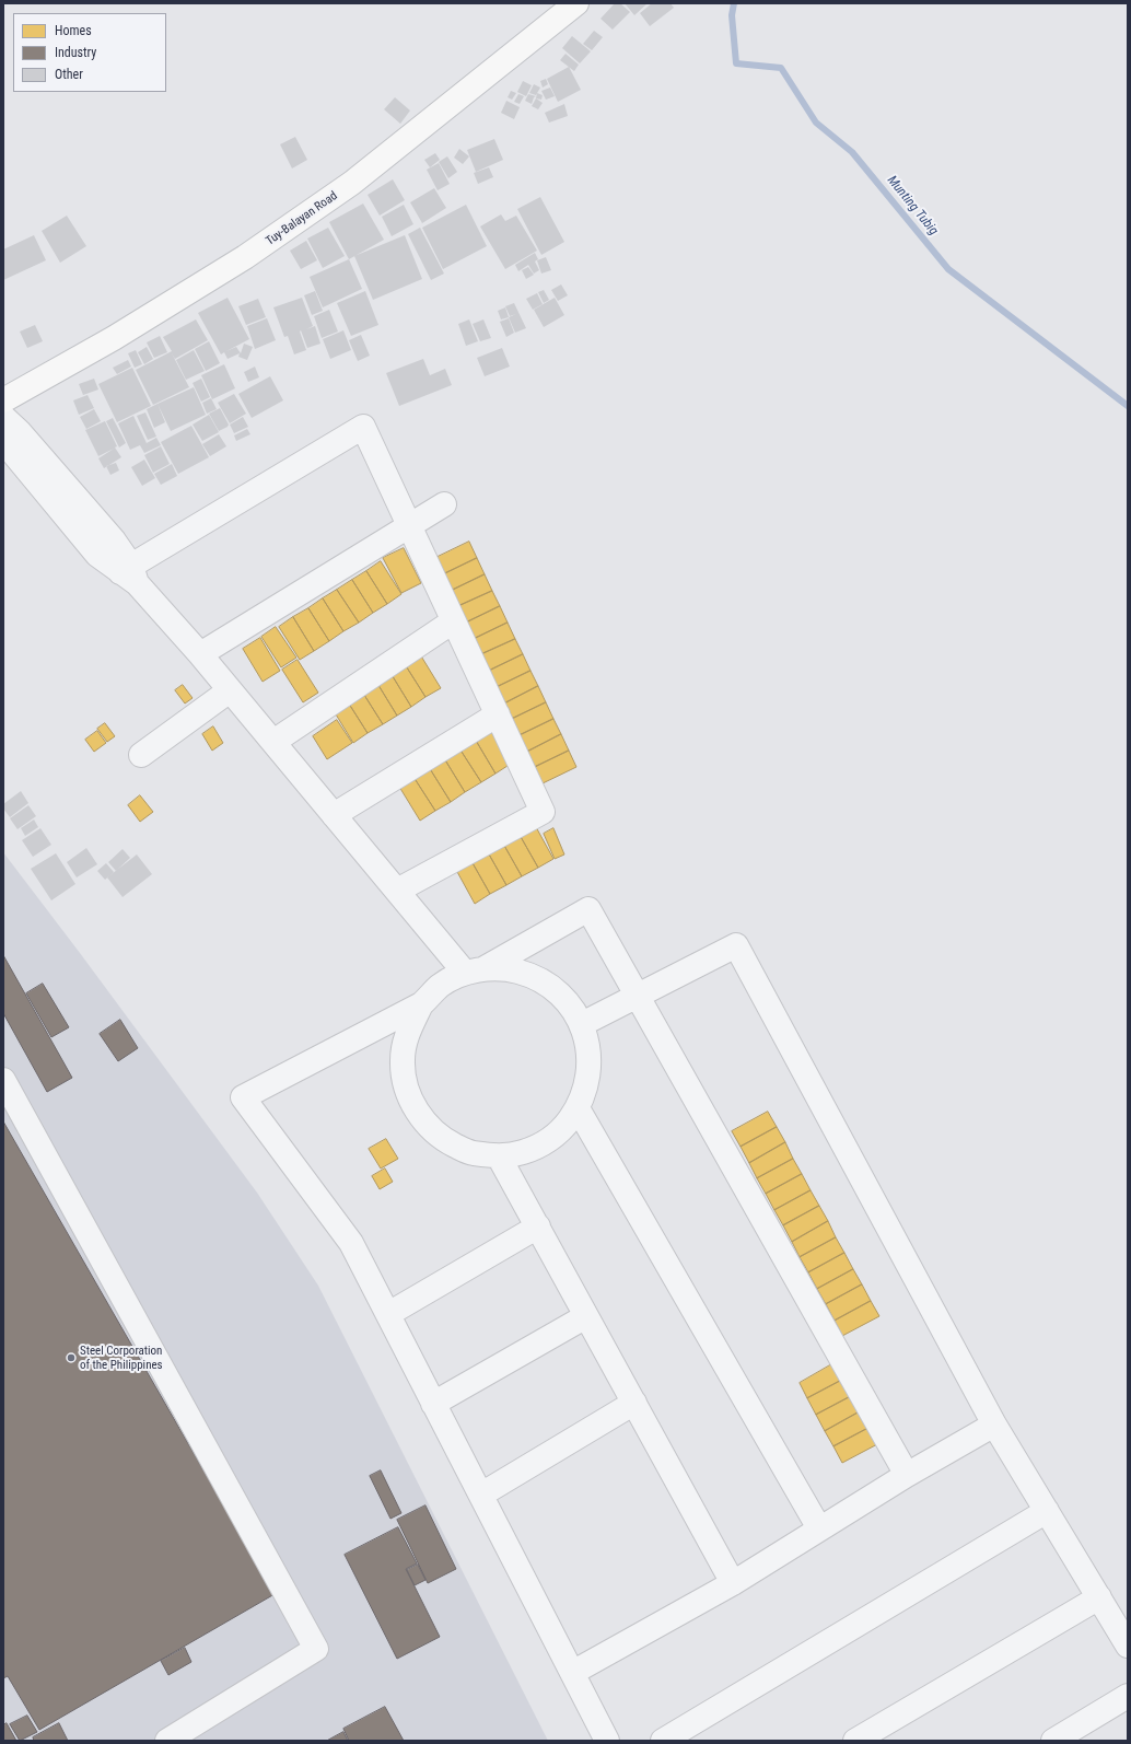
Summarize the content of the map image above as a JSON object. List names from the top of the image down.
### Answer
{
  "streets": {
    "main road": ["Tuy-Balayan Road"]
  },
  "water": ["Munting Tubig"],
  "places": ["Steel Corporation of the Philippines"],
  "legend": ["Homes", "Industry", "Other"]
}
